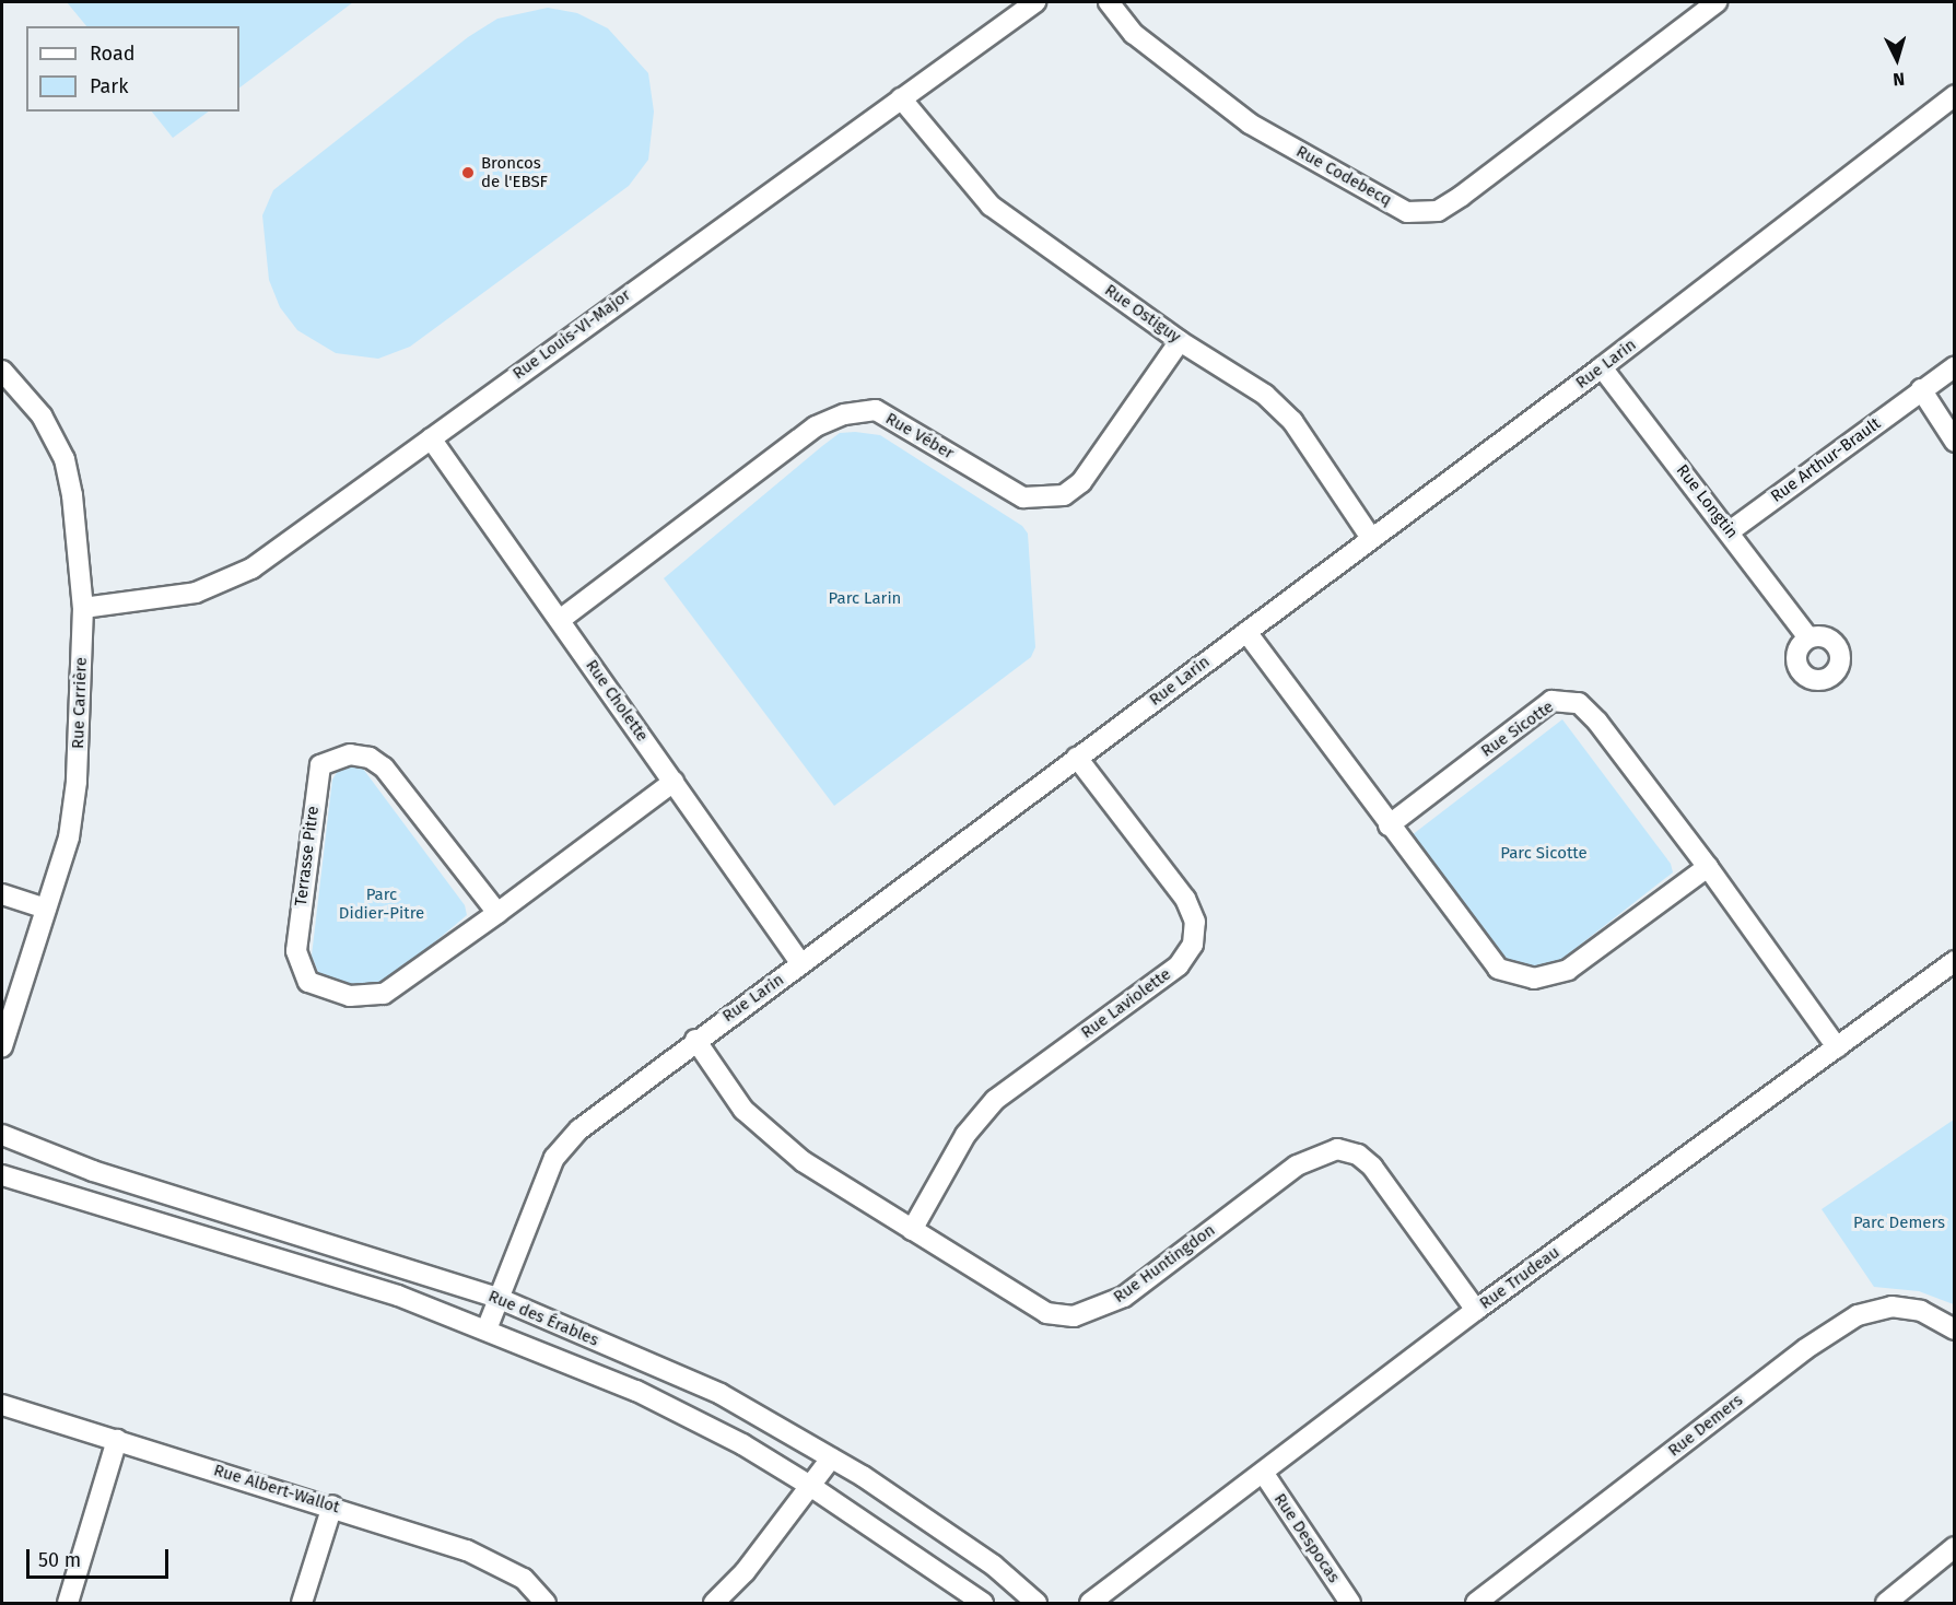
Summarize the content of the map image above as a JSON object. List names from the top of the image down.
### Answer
{
  "streets": {
    "street": [
      "Rue Codebecq",
      "Rue Ostiguy",
      "Rue Louis-VI-Major",
      "Rue Larin",
      "Rue Véber",
      "Rue Arthur-Brault",
      "Rue Longtin",
      "Rue Cholette",
      "Rue Carrière",
      "Rue Sicotte",
      "Terrasse Pitre",
      "Rue Laviolette",
      "Rue Huntingdon",
      "Rue Trudeau",
      "Rue des Érables",
      "Rue Demers",
      "Rue Albert-Wallot",
      "Rue Despocas"
    ]
  },
  "crossings": [
    ["Rue Ostiguy", "Rue Louis-VI-Major"],
    ["Rue Ostiguy", "Rue Larin"],
    ["Rue Ostiguy", "Rue Véber"],
    ["Rue Louis-VI-Major", "Rue Cholette"],
    ["Rue Louis-VI-Major", "Rue Carrière"],
    ["Rue Larin", "Rue Longtin"],
    ["Rue Larin", "Rue Cholette"],
    ["Rue Larin", "Rue Laviolette"],
    ["Rue Larin", "Rue Huntingdon"],
    ["Rue Larin", "Rue des Érables"],
    ["Rue Véber", "Rue Cholette"],
    ["Rue Arthur-Brault", "Rue Longtin"],
    ["Rue Cholette", "Terrasse Pitre"],
    ["Rue Sicotte", "Rue Trudeau"],
    ["Rue Laviolette", "Rue Huntingdon"],
    ["Rue Huntingdon", "Rue Trudeau"],
    ["Rue Trudeau", "Rue Despocas"]
  ],
  "parks": [
    "Parc Larin",
    "Parc Sicotte",
    "Parc Didier-Pitre",
    "Parc Demers"
  ],
  "places": ["Broncos de l'EBSF"],
  "legend": ["Road", "Park"],
  "scale_bar": "50 m",
  "north": "bottom"
}
